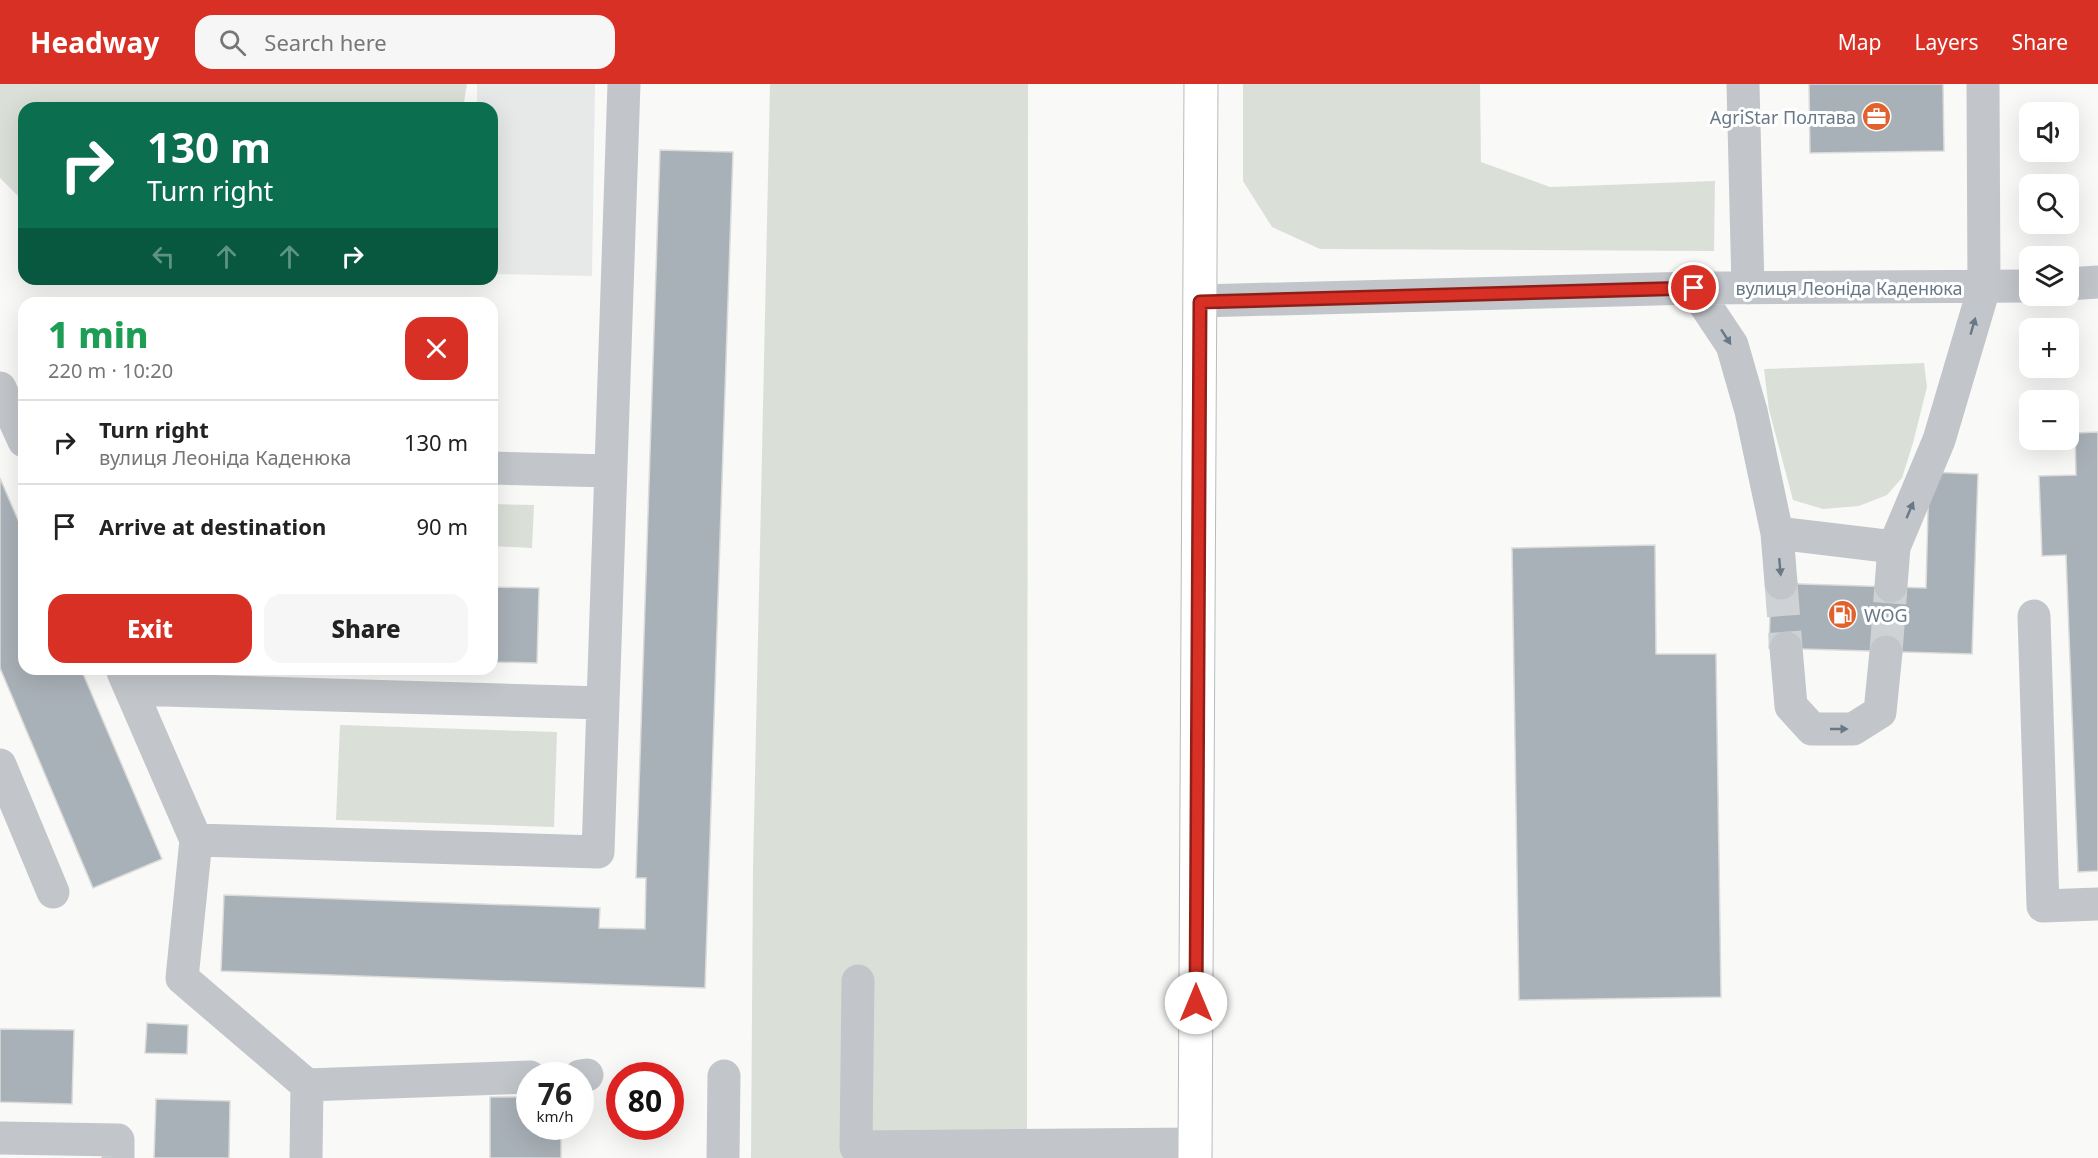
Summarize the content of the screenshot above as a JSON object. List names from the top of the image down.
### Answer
{
  "streets": {
    "street": ["вулиця Леоніда Каденюка"]
  },
  "places": {
    "office": ["AgriStar Полтава"],
    "fuel station": ["WOG"]
  },
  "page": {
    "header": "Headway",
    "search": "Search here",
    "nav": ["Map", "Layers", "Share"],
    "map_buttons": ["+", "−"],
    "turn": ["130 m", "Turn right"],
    "heading": ["1 min", "220 m · 10:20"],
    "list": [
      {
        "name": "Turn right",
        "note": "вулиця Леоніда Каденюка",
        "value": "130 m"
      },
      {
        "name": "Arrive at destination",
        "value": "90 m"
      }
    ],
    "buttons": ["Exit", "Share"],
    "speed": "76 km/h",
    "limit": "80"
  }
}
